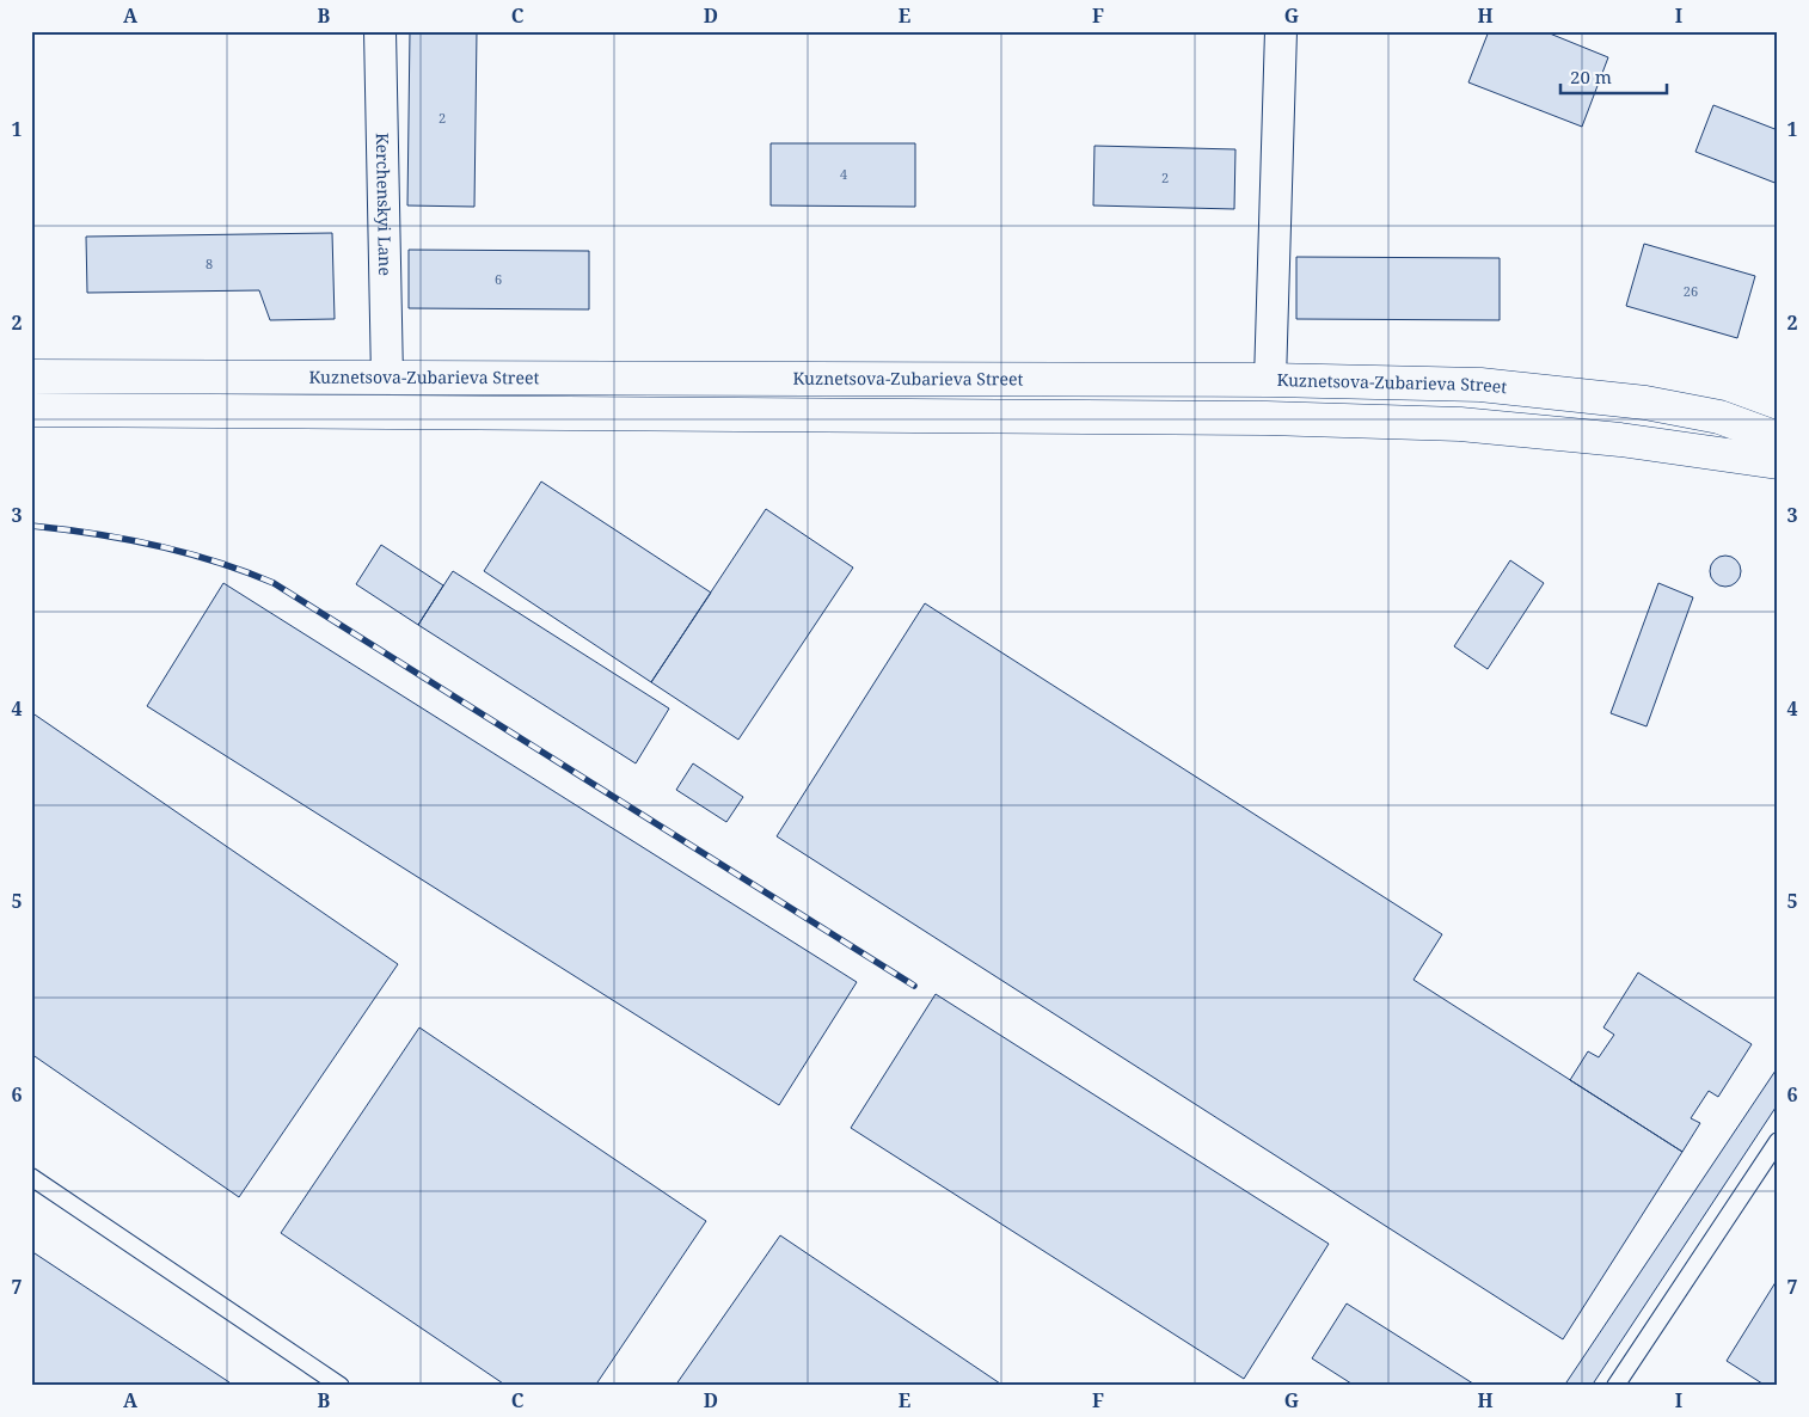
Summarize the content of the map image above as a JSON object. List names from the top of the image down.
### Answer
{
  "streets": {
    "main road": ["Kuznetsova-Zubarieva Street"],
    "street": ["Kerchenskyi Lane"]
  },
  "crossings": [
    ["Kerchenskyi Lane", "Kuznetsova-Zubarieva Street"]
  ],
  "house_numbers": [
    "2",
    "4",
    "2",
    "8",
    "6",
    "26"
  ],
  "scale_bar": "20 m",
  "grid": {
    "columns": [
      "A",
      "B",
      "C",
      "D",
      "E",
      "F",
      "G",
      "H",
      "I"
    ],
    "rows": [
      "1",
      "2",
      "3",
      "4",
      "5",
      "6",
      "7"
    ]
  }
}
